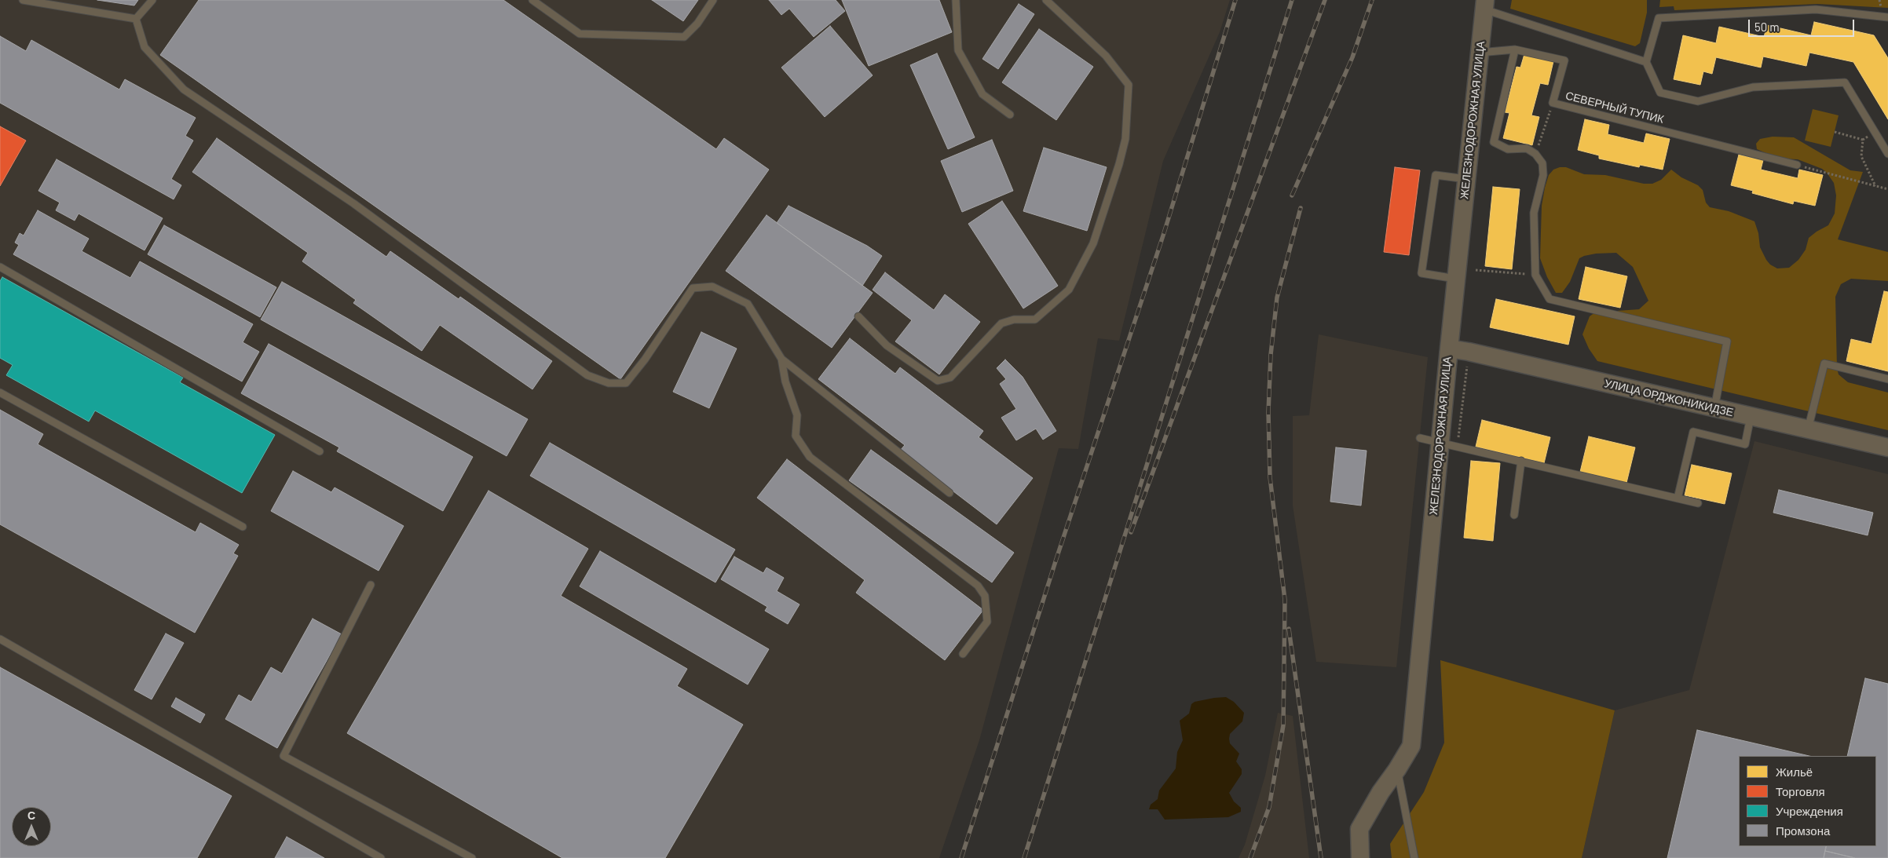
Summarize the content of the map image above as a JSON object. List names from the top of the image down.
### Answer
{
  "streets": {
    "street": ["ЖЕЛЕЗНОДОРОЖНАЯ УЛИЦА", "УЛИЦА ОРДЖОНИКИДЗЕ"],
    "lane": ["СЕВЕРНЫЙ ТУПИК"]
  },
  "crossings": [
    ["СЕВЕРНЫЙ ТУПИК", "ЖЕЛЕЗНОДОРОЖНАЯ УЛИЦА"],
    ["ЖЕЛЕЗНОДОРОЖНАЯ УЛИЦА", "УЛИЦА ОРДЖОНИКИДЗЕ"]
  ],
  "legend": [
    "Жильё",
    "Торговля",
    "Учреждения",
    "Промзона"
  ],
  "scale_bar": "50 m",
  "north": "top"
}
